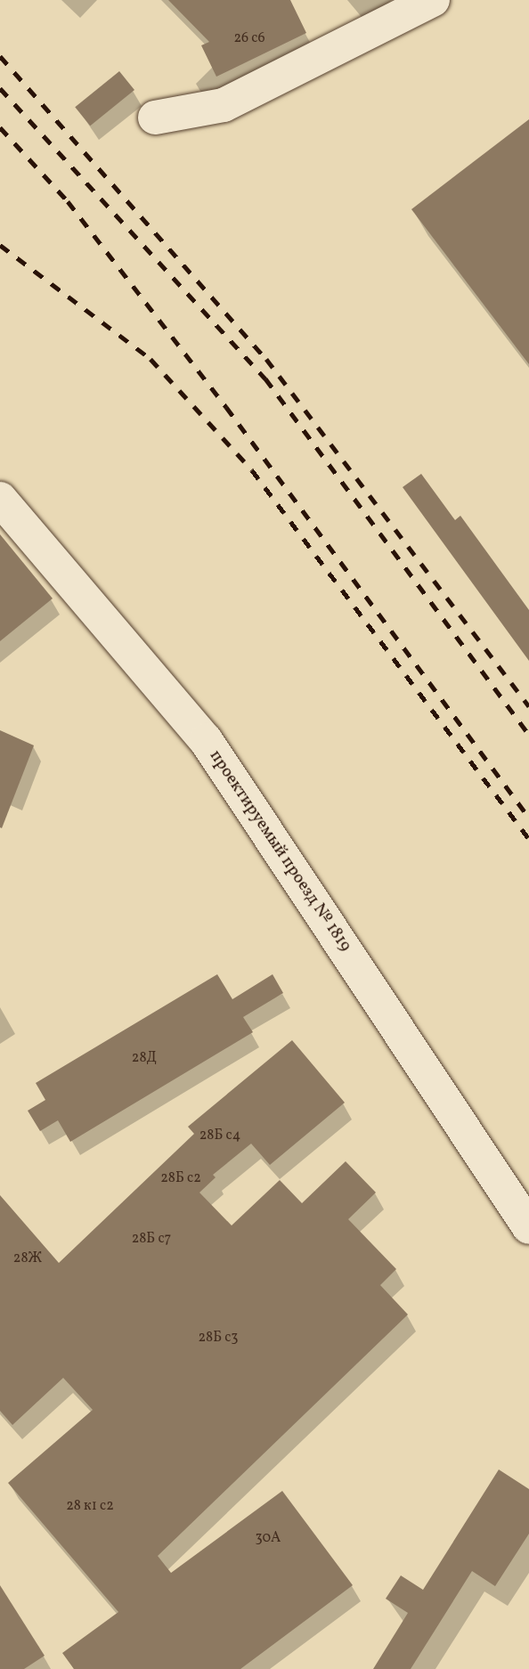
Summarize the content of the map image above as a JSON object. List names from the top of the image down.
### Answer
{
  "streets": {
    "street": ["проектируемый проезд № 1819"]
  },
  "house_numbers": [
    "26 с6",
    "28Д",
    "28Б с4",
    "28Б с2",
    "28Б с7",
    "28Ж",
    "28Б с3",
    "28 к1 с2",
    "30А"
  ]
}
